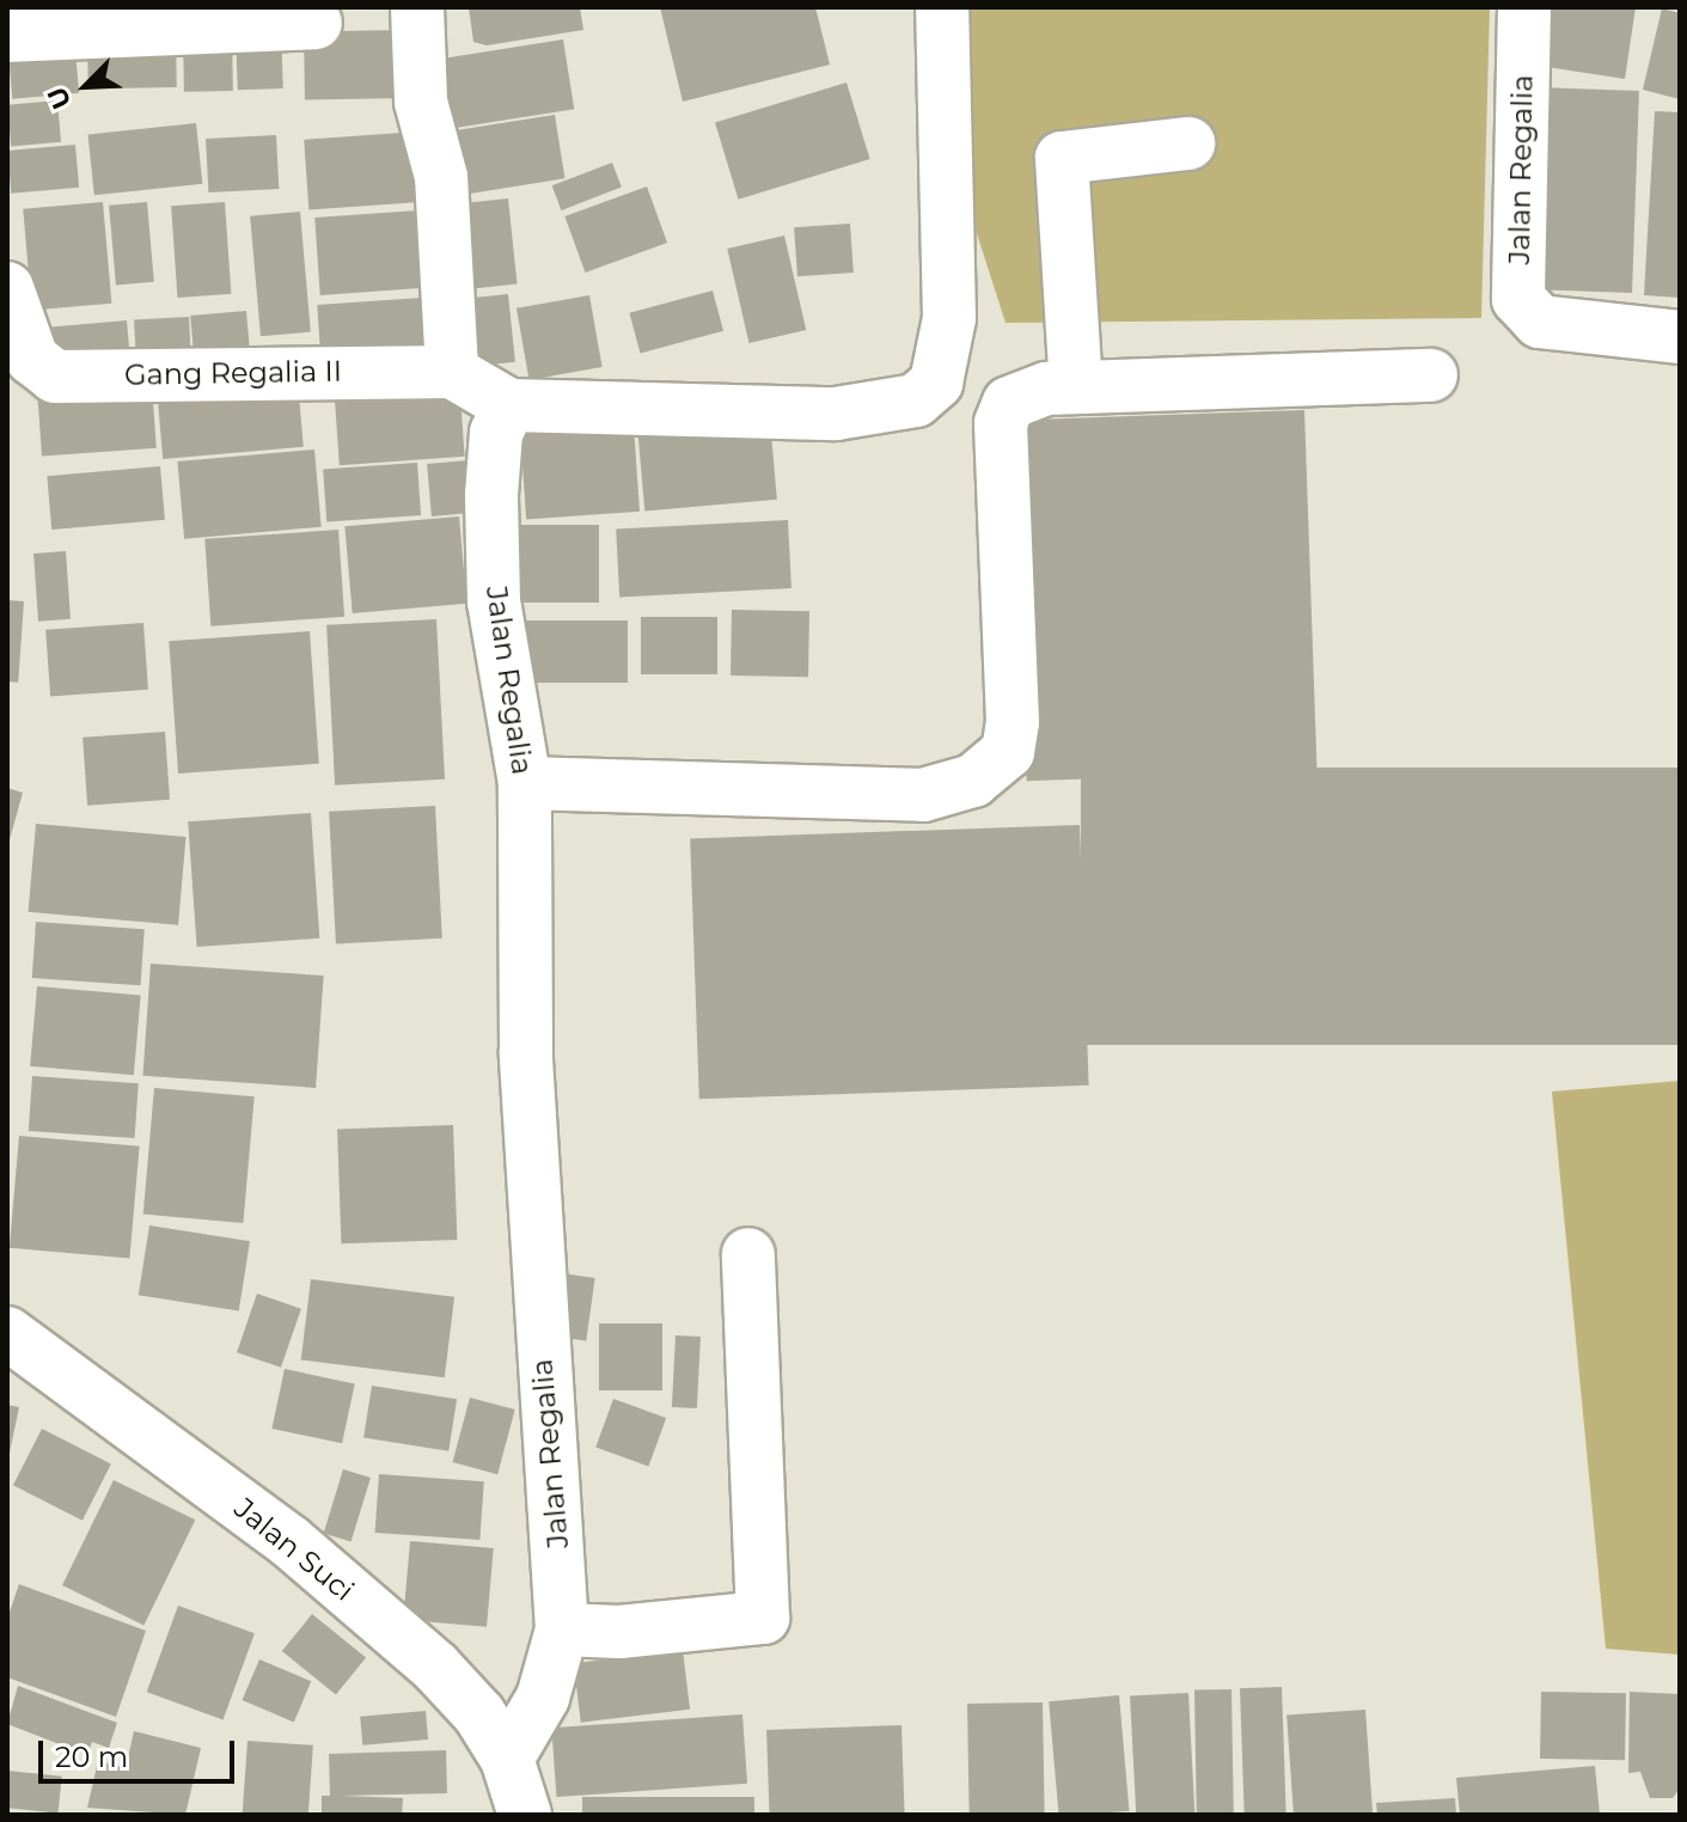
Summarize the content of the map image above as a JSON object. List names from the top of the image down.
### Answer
{
  "streets": {
    "street": ["Jalan Regalia", "Gang Regalia II", "Jalan Suci"]
  },
  "crossings": [
    ["Jalan Regalia", "Jalan Suci"]
  ],
  "scale_bar": "20 m",
  "north": "bottom left"
}
